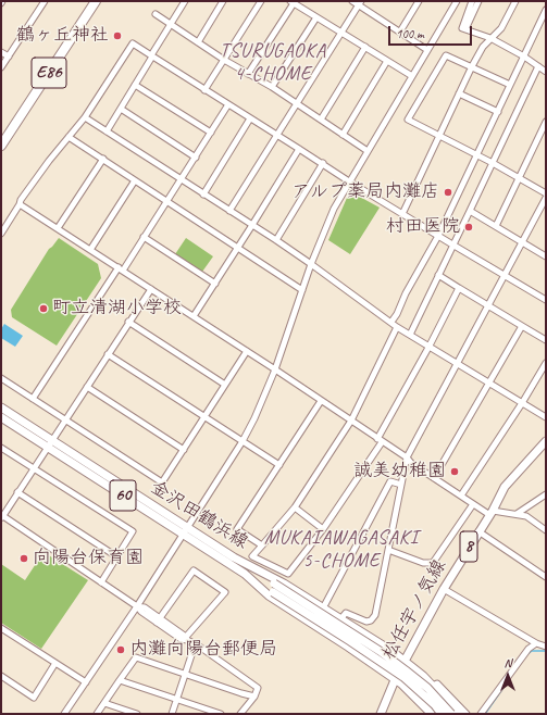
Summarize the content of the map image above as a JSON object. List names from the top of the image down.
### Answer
{
  "streets": {
    "highway": ["E86"],
    "main road": [
      "60",
      "金沢田鶴浜線",
      "8",
      "松任宇ノ気線"
    ]
  },
  "crossings": [
    ["金沢田鶴浜線", "松任宇ノ気線"]
  ],
  "districts": ["TSURUGAOKA 4-CHOME", "MUKAIAWAGASAKI 5-CHOME"],
  "places": [
    "鶴ヶ丘神社",
    "アルプ薬局内灘店",
    "村田医院",
    "町立清湖小学校",
    "誠美幼稚園",
    "向陽台保育園",
    "内灘向陽台郵便局"
  ],
  "scale_bar": "100 m",
  "north": "top"
}
